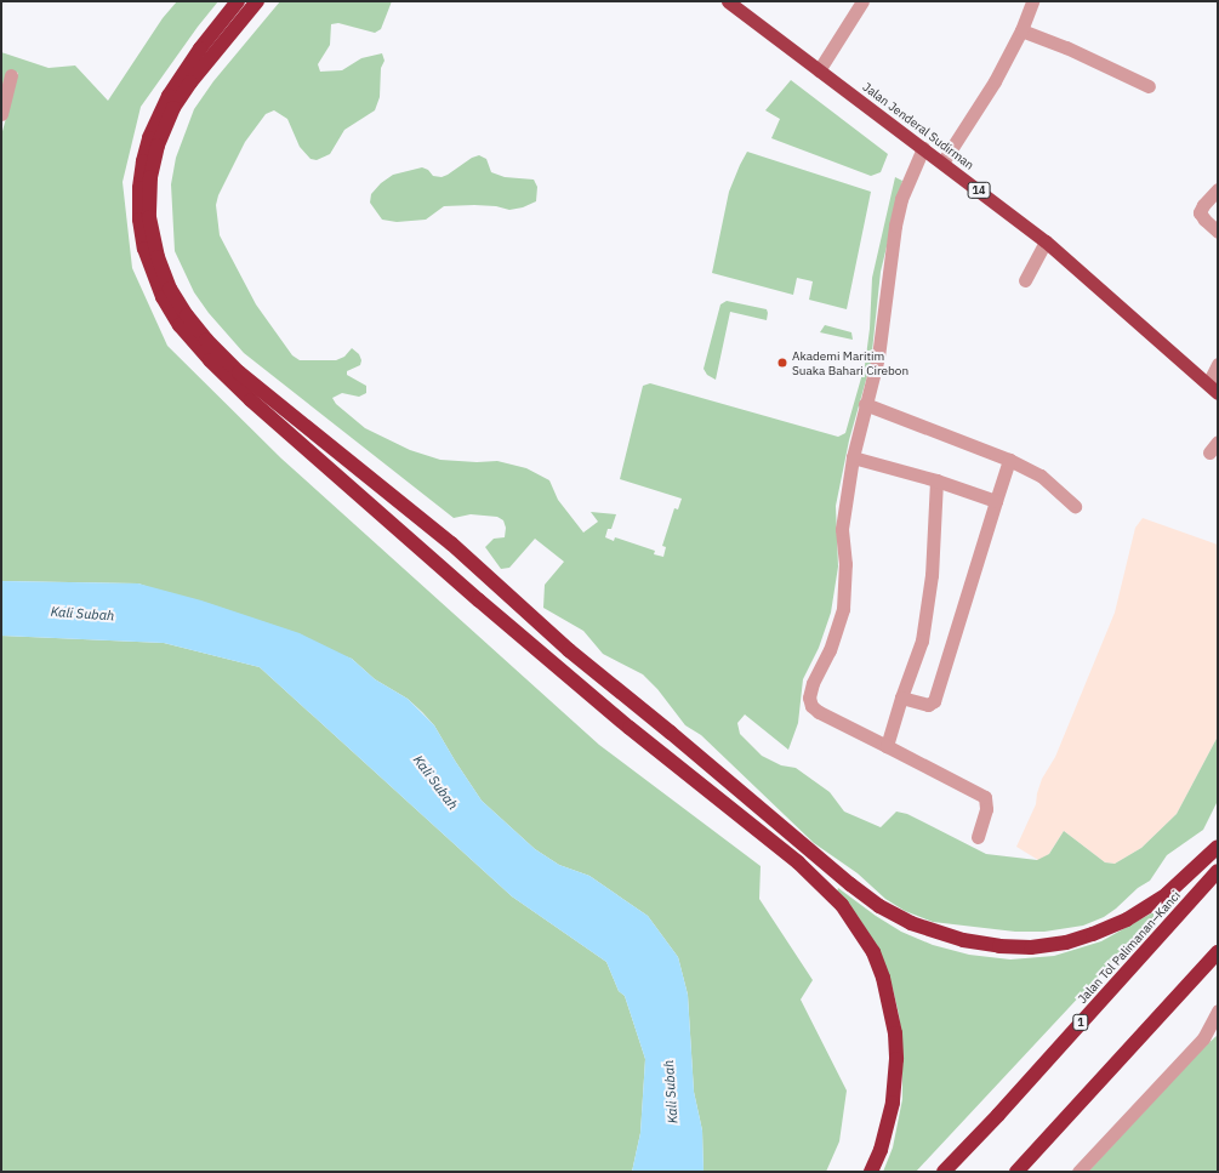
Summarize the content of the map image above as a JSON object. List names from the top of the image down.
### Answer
{
  "streets": {
    "highway": [
      "Jalan Jenderal Sudirman",
      "14",
      "Jalan Tol Palimanan–Kanci",
      "1"
    ]
  },
  "water": ["Kali Subah"],
  "places": ["Akademi Maritim Suaka Bahari Cirebon"]
}
